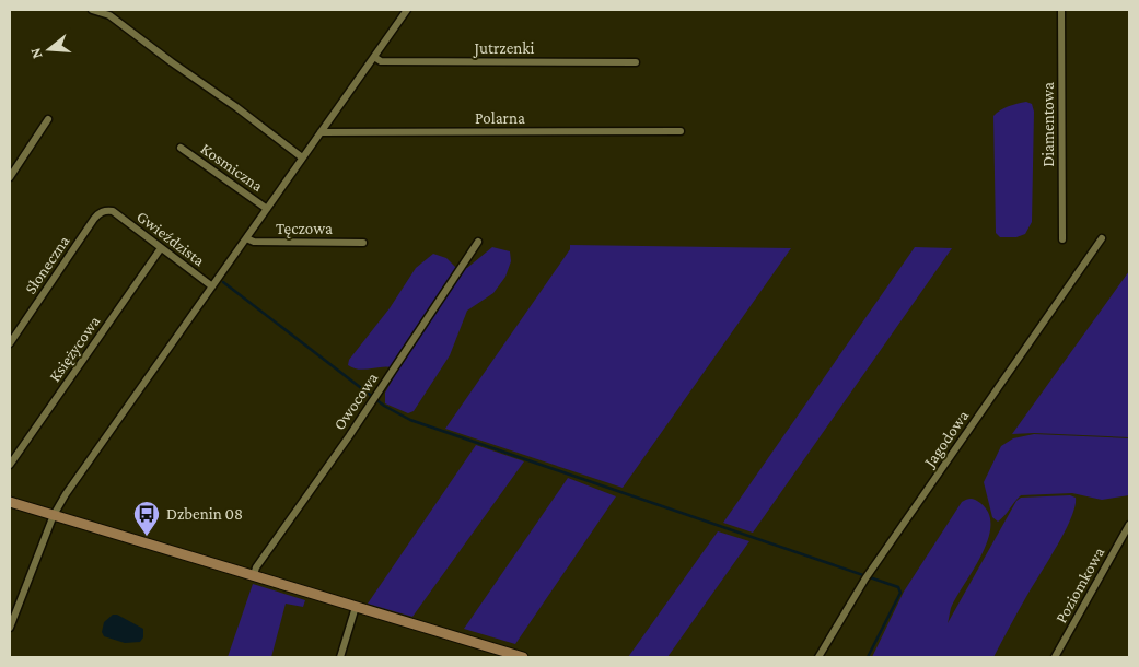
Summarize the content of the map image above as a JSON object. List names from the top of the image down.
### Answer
{
  "streets": {
    "street": [
      "Jutrzenki",
      "Polarna",
      "Diamentowa",
      "Kosmiczna",
      "Tęczowa",
      "Gwieździsta",
      "Słoneczna",
      "Księżycowa",
      "Owocowa",
      "Jagodowa",
      "Poziomkowa"
    ]
  },
  "crossings": [
    ["Gwieździsta", "Słoneczna"],
    ["Gwieździsta", "Księżycowa"]
  ],
  "places": {
    "bus stop": ["Dzbenin 08"]
  },
  "north": "left"
}
